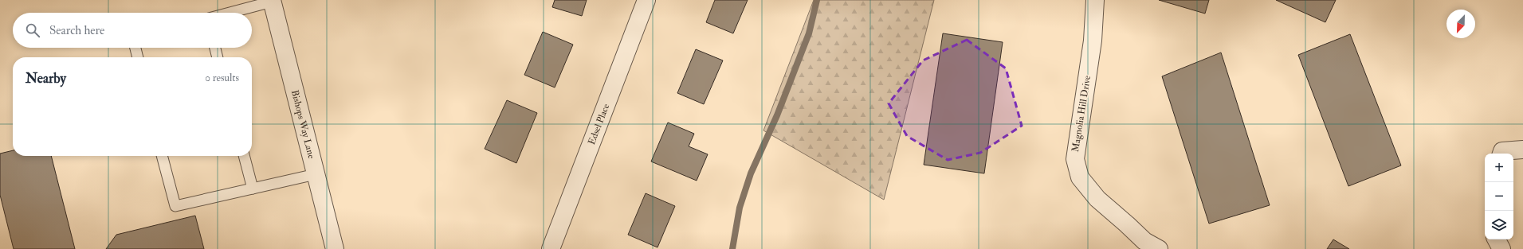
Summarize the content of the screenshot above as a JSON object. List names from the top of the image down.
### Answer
{
  "streets": {
    "street": ["Magnolia Hill Drive", "Bishops Way Lane", "Edsel Place"]
  },
  "north": "bottom left",
  "page": {
    "search": "Search here",
    "heading": ["Nearby", "0 results"],
    "map_buttons": ["+", "−"]
  }
}
